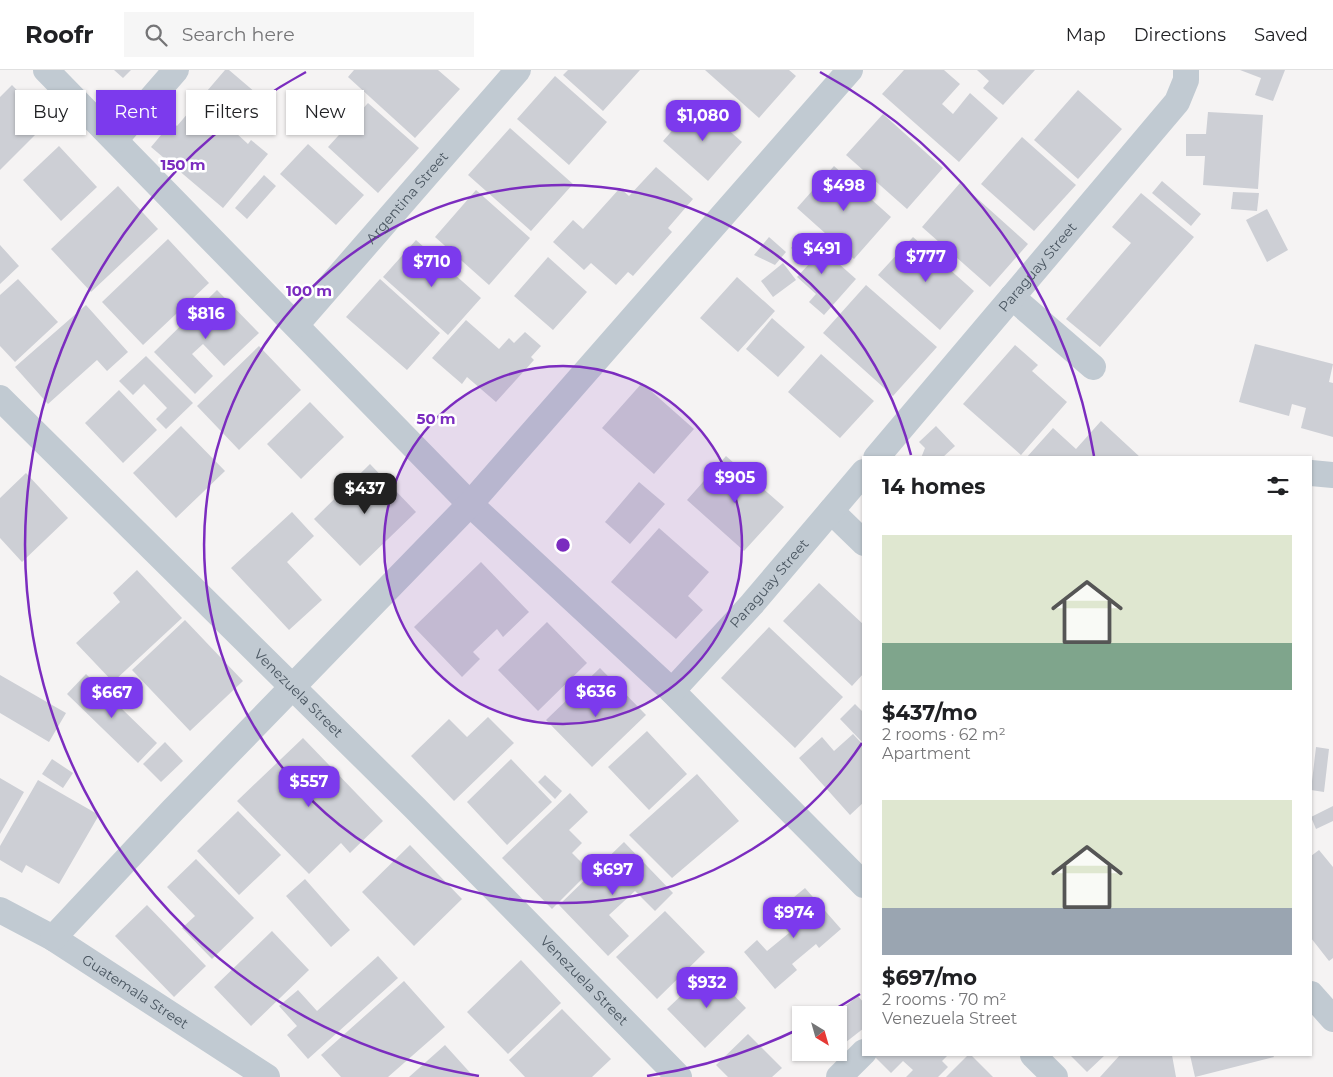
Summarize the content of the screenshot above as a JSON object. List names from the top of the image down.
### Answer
{
  "streets": {
    "street": [
      "Argentina Street",
      "Paraguay Street",
      "Venezuela Street",
      "Guatemala Street"
    ]
  },
  "north": "bottom right",
  "page": {
    "header": "Roofr",
    "search": "Search here",
    "nav": ["Map", "Directions", "Saved"],
    "chip": [
      "Buy",
      "Rent",
      "Filters",
      "New"
    ],
    "price": [
      "$1,080",
      "$498",
      "$491",
      "$777",
      "$710",
      "$816",
      "$905",
      "$437",
      "$636",
      "$667",
      "$557",
      "$697",
      "$974",
      "$932"
    ],
    "heading": "14 homes",
    "list": [
      {
        "name": "$437/mo",
        "note": "2 rooms · 62 m² · Apartment"
      },
      {
        "name": "$697/mo",
        "note": "2 rooms · 70 m² · Venezuela Street"
      }
    ]
  },
  "rings": ["150 m", "100 m", "50 m"]
}
